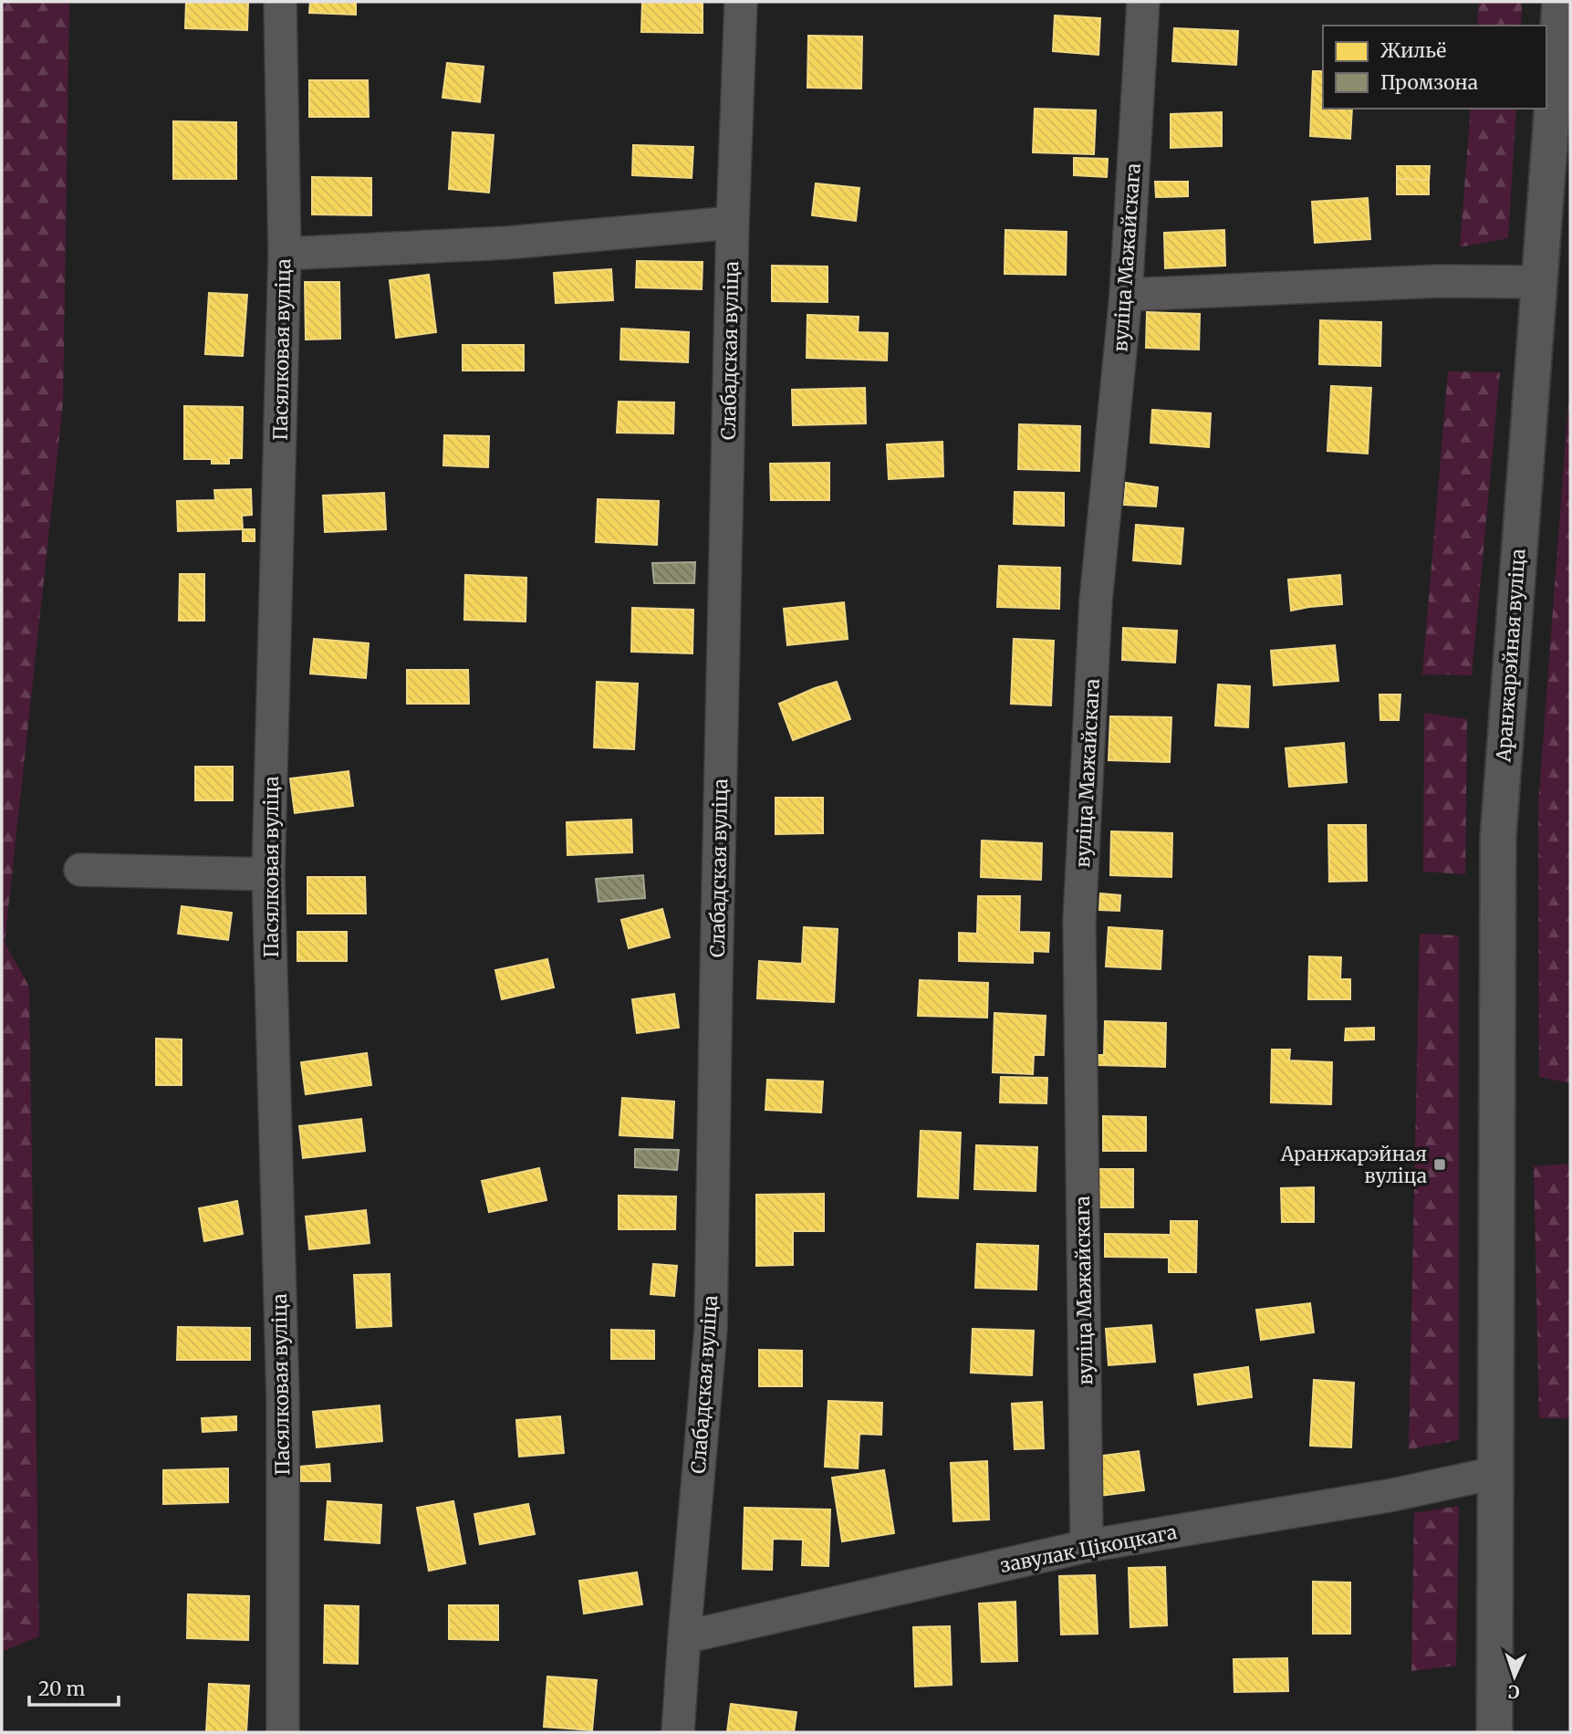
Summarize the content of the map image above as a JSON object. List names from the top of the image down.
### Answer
{
  "streets": {
    "main road": ["Аранжарэйная вуліца"],
    "street": [
      "вуліца Мажайскага",
      "Пасялковая вуліца",
      "Слабадская вуліца",
      "завулак Цікоцкага"
    ]
  },
  "crossings": [
    ["вуліца Мажайскага", "завулак Цікоцкага"],
    ["Слабадская вуліца", "завулак Цікоцкага"],
    ["Аранжарэйная вуліца", "завулак Цікоцкага"]
  ],
  "places": {
    "transit": ["Аранжарэйная вуліца"]
  },
  "legend": ["Жильё", "Промзона"],
  "scale_bar": "20 m",
  "north": "bottom"
}
